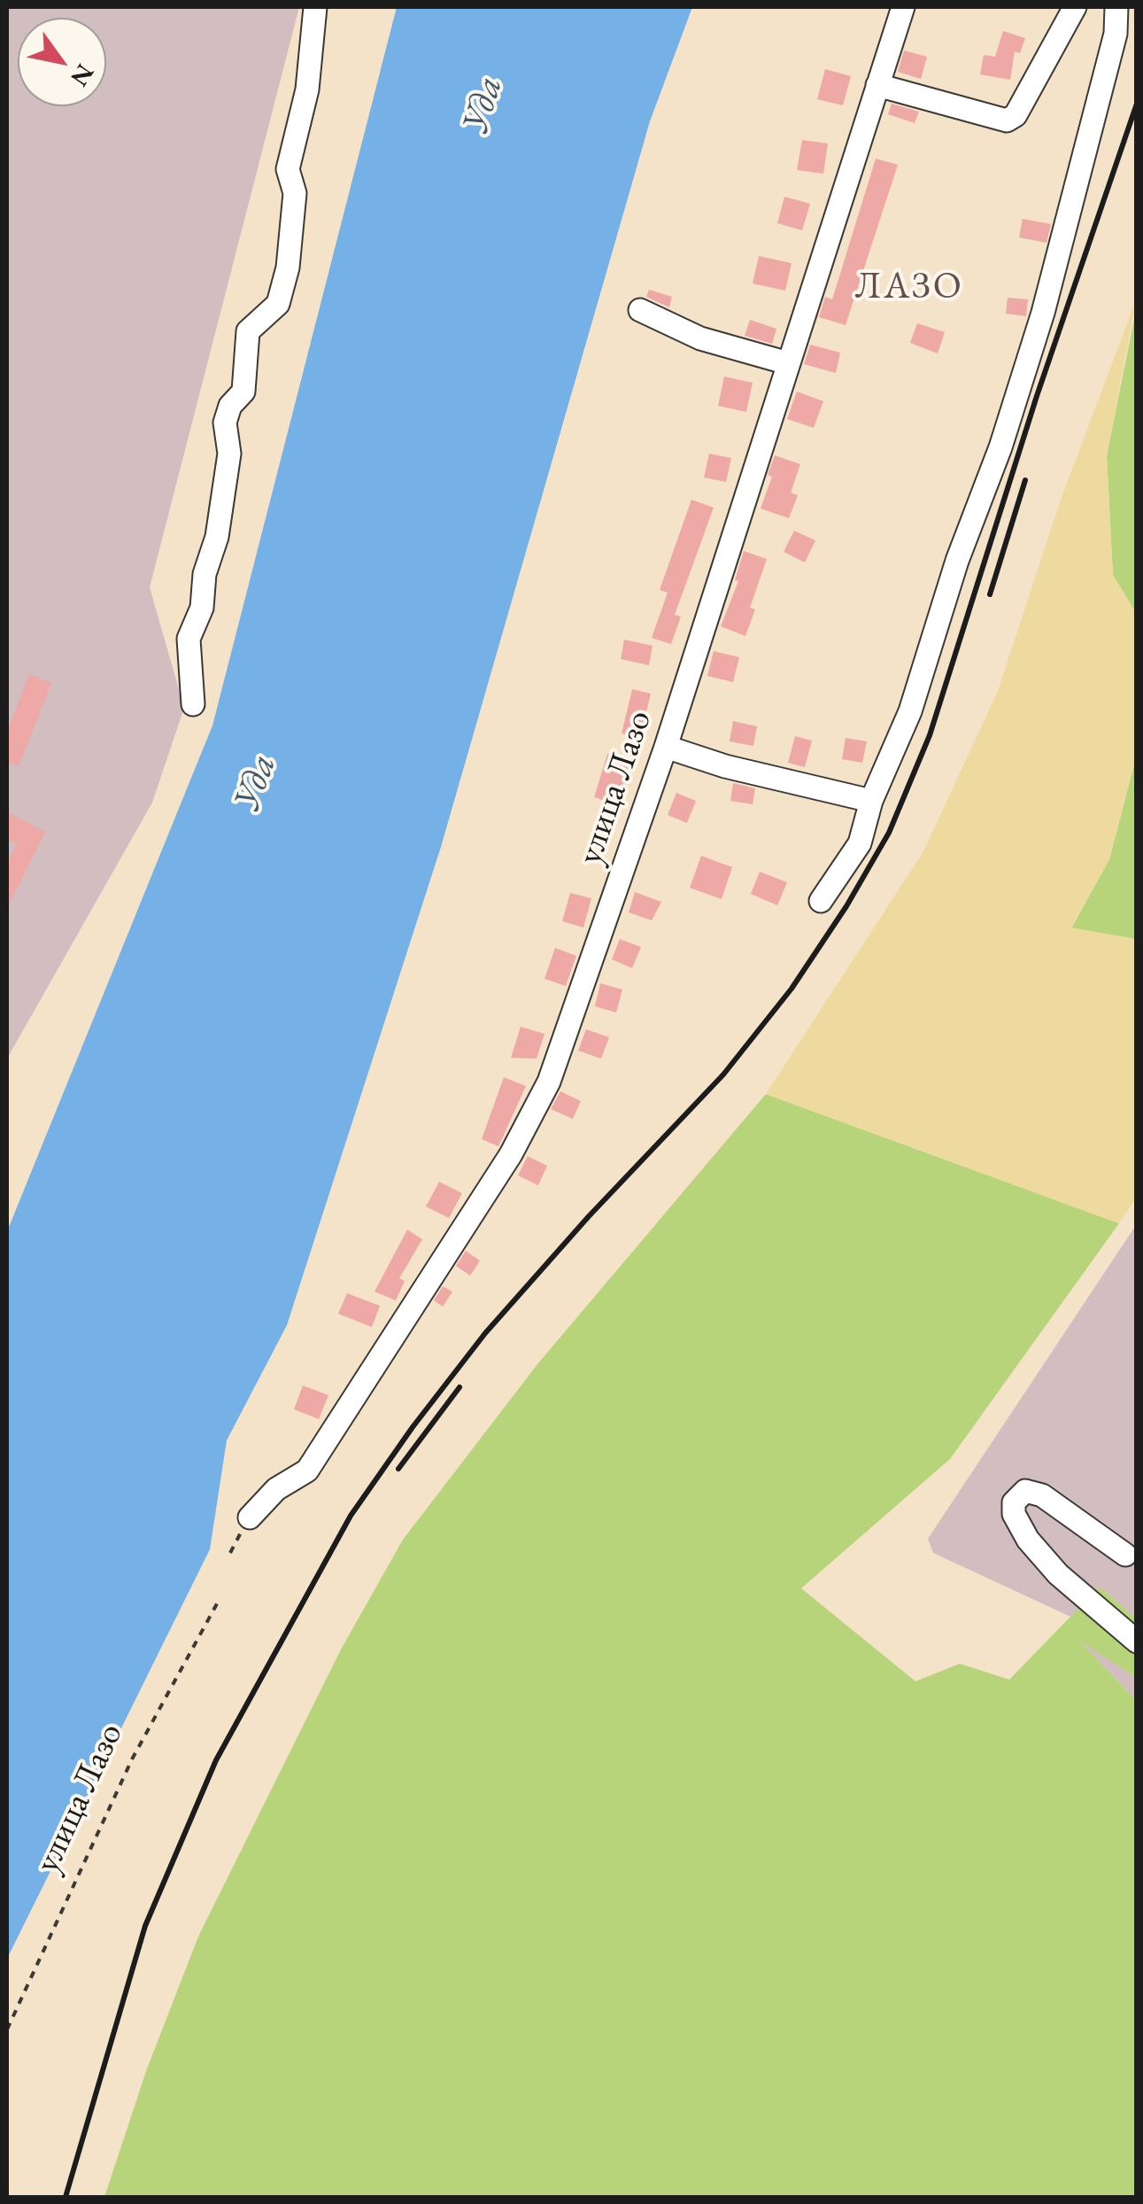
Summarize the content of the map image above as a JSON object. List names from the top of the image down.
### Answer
{
  "streets": {
    "street": ["улица Лазо"]
  },
  "districts": ["ЛАЗО"],
  "water": ["Уда"],
  "north": "bottom right"
}
